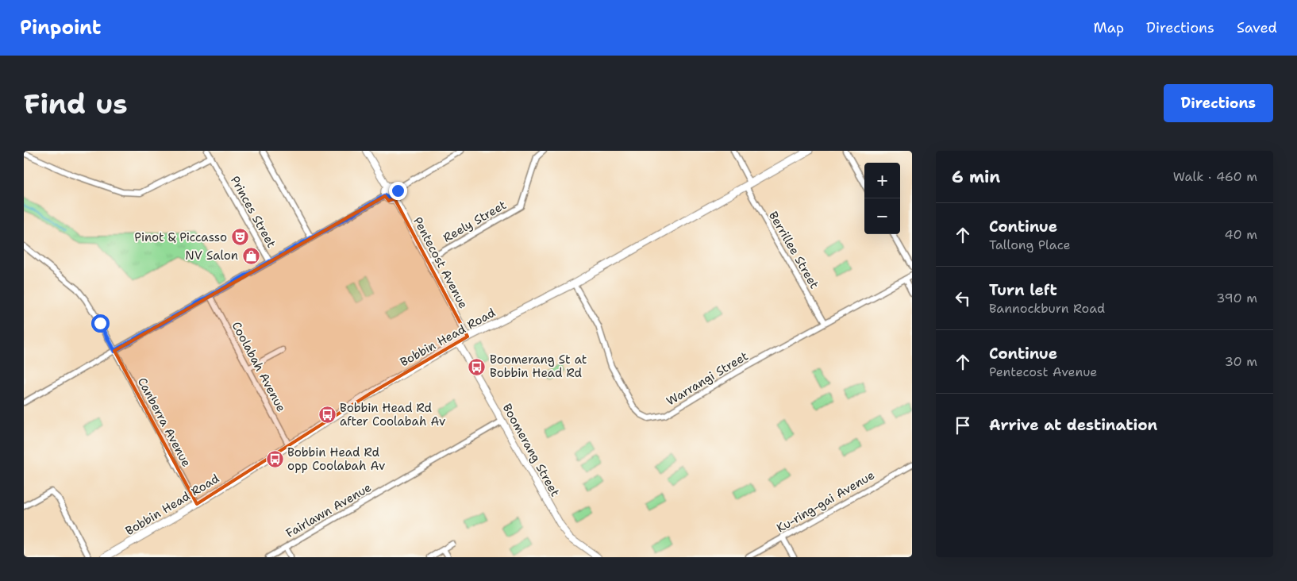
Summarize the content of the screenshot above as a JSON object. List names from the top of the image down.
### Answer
{
  "streets": {
    "main road": ["Bobbin Head Road"],
    "street": [
      "Princes Street",
      "Reely Street",
      "Berrillee Street",
      "Pentecost Avenue",
      "Coolabah Avenue",
      "Warrangi Street",
      "Canberra Avenue",
      "Boomerang Street",
      "Ku-ring-gai Avenue",
      "Fairlawn Avenue"
    ]
  },
  "crossings": [
    ["Reely Street", "Pentecost Avenue"],
    ["Berrillee Street", "Bobbin Head Road"],
    ["Berrillee Street", "Warrangi Street"],
    ["Pentecost Avenue", "Bobbin Head Road"],
    ["Bobbin Head Road", "Coolabah Avenue"],
    ["Bobbin Head Road", "Warrangi Street"],
    ["Bobbin Head Road", "Canberra Avenue"],
    ["Bobbin Head Road", "Boomerang Street"],
    ["Boomerang Street", "Fairlawn Avenue"]
  ],
  "places": {
    "theatre": ["Pinot & Piccasso"],
    "shop": ["NV Salon"],
    "bus stop": ["Boomerang St at Bobbin Head Rd", "Bobbin Head Rd after Coolabah Av", "Bobbin Head Rd opp Coolabah Av"]
  },
  "page": {
    "header": "Pinpoint",
    "nav": ["Map", "Directions", "Saved"],
    "buttons": "Directions",
    "title": "Find us",
    "heading": ["6 min", "Walk · 460 m"],
    "map_buttons": ["+", "−"],
    "list": [
      ["Continue", "Tallong Place", "40 m"],
      ["Turn left", "Bannockburn Road", "390 m"],
      ["Continue", "Pentecost Avenue", "30 m"],
      "Arrive at destination"
    ]
  }
}
